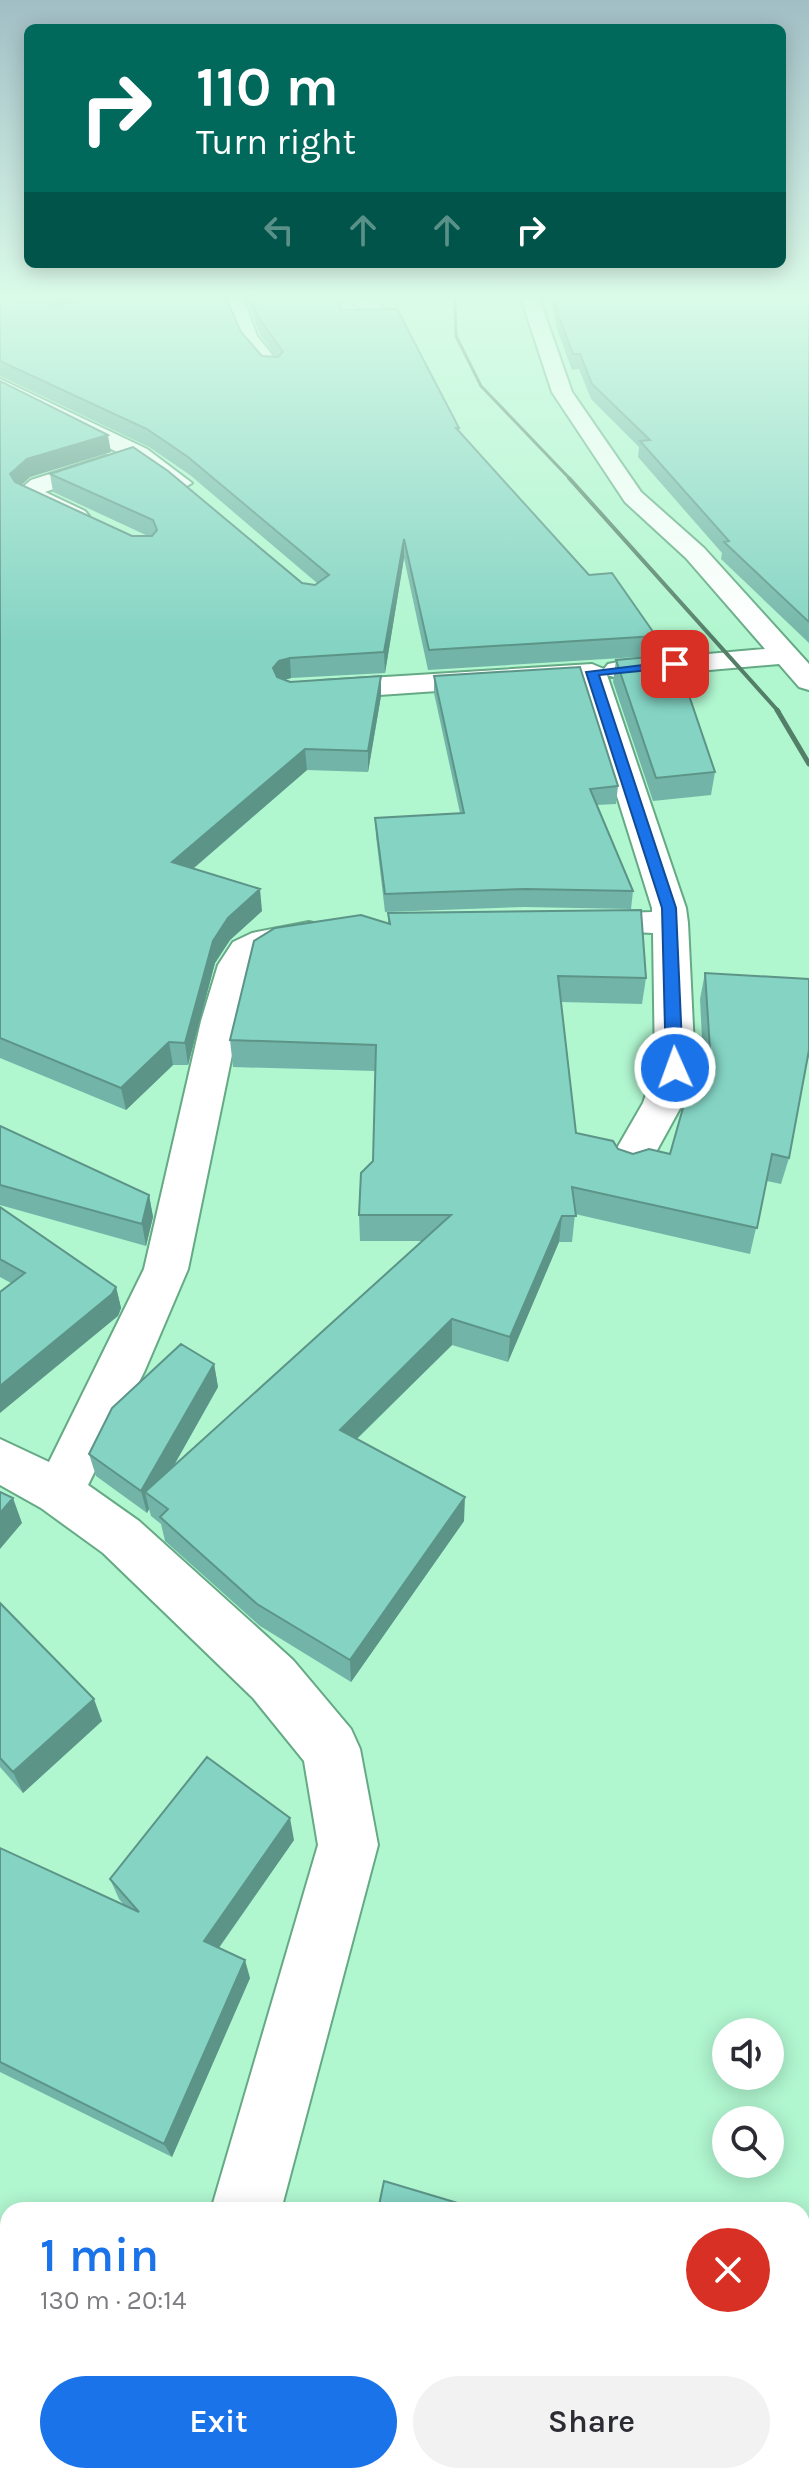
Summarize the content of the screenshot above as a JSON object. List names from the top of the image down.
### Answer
{
  "page": {
    "turn": ["110 m", "Turn right"],
    "heading": ["1 min", "130 m · 20:14"],
    "buttons": ["Exit", "Share"]
  }
}
